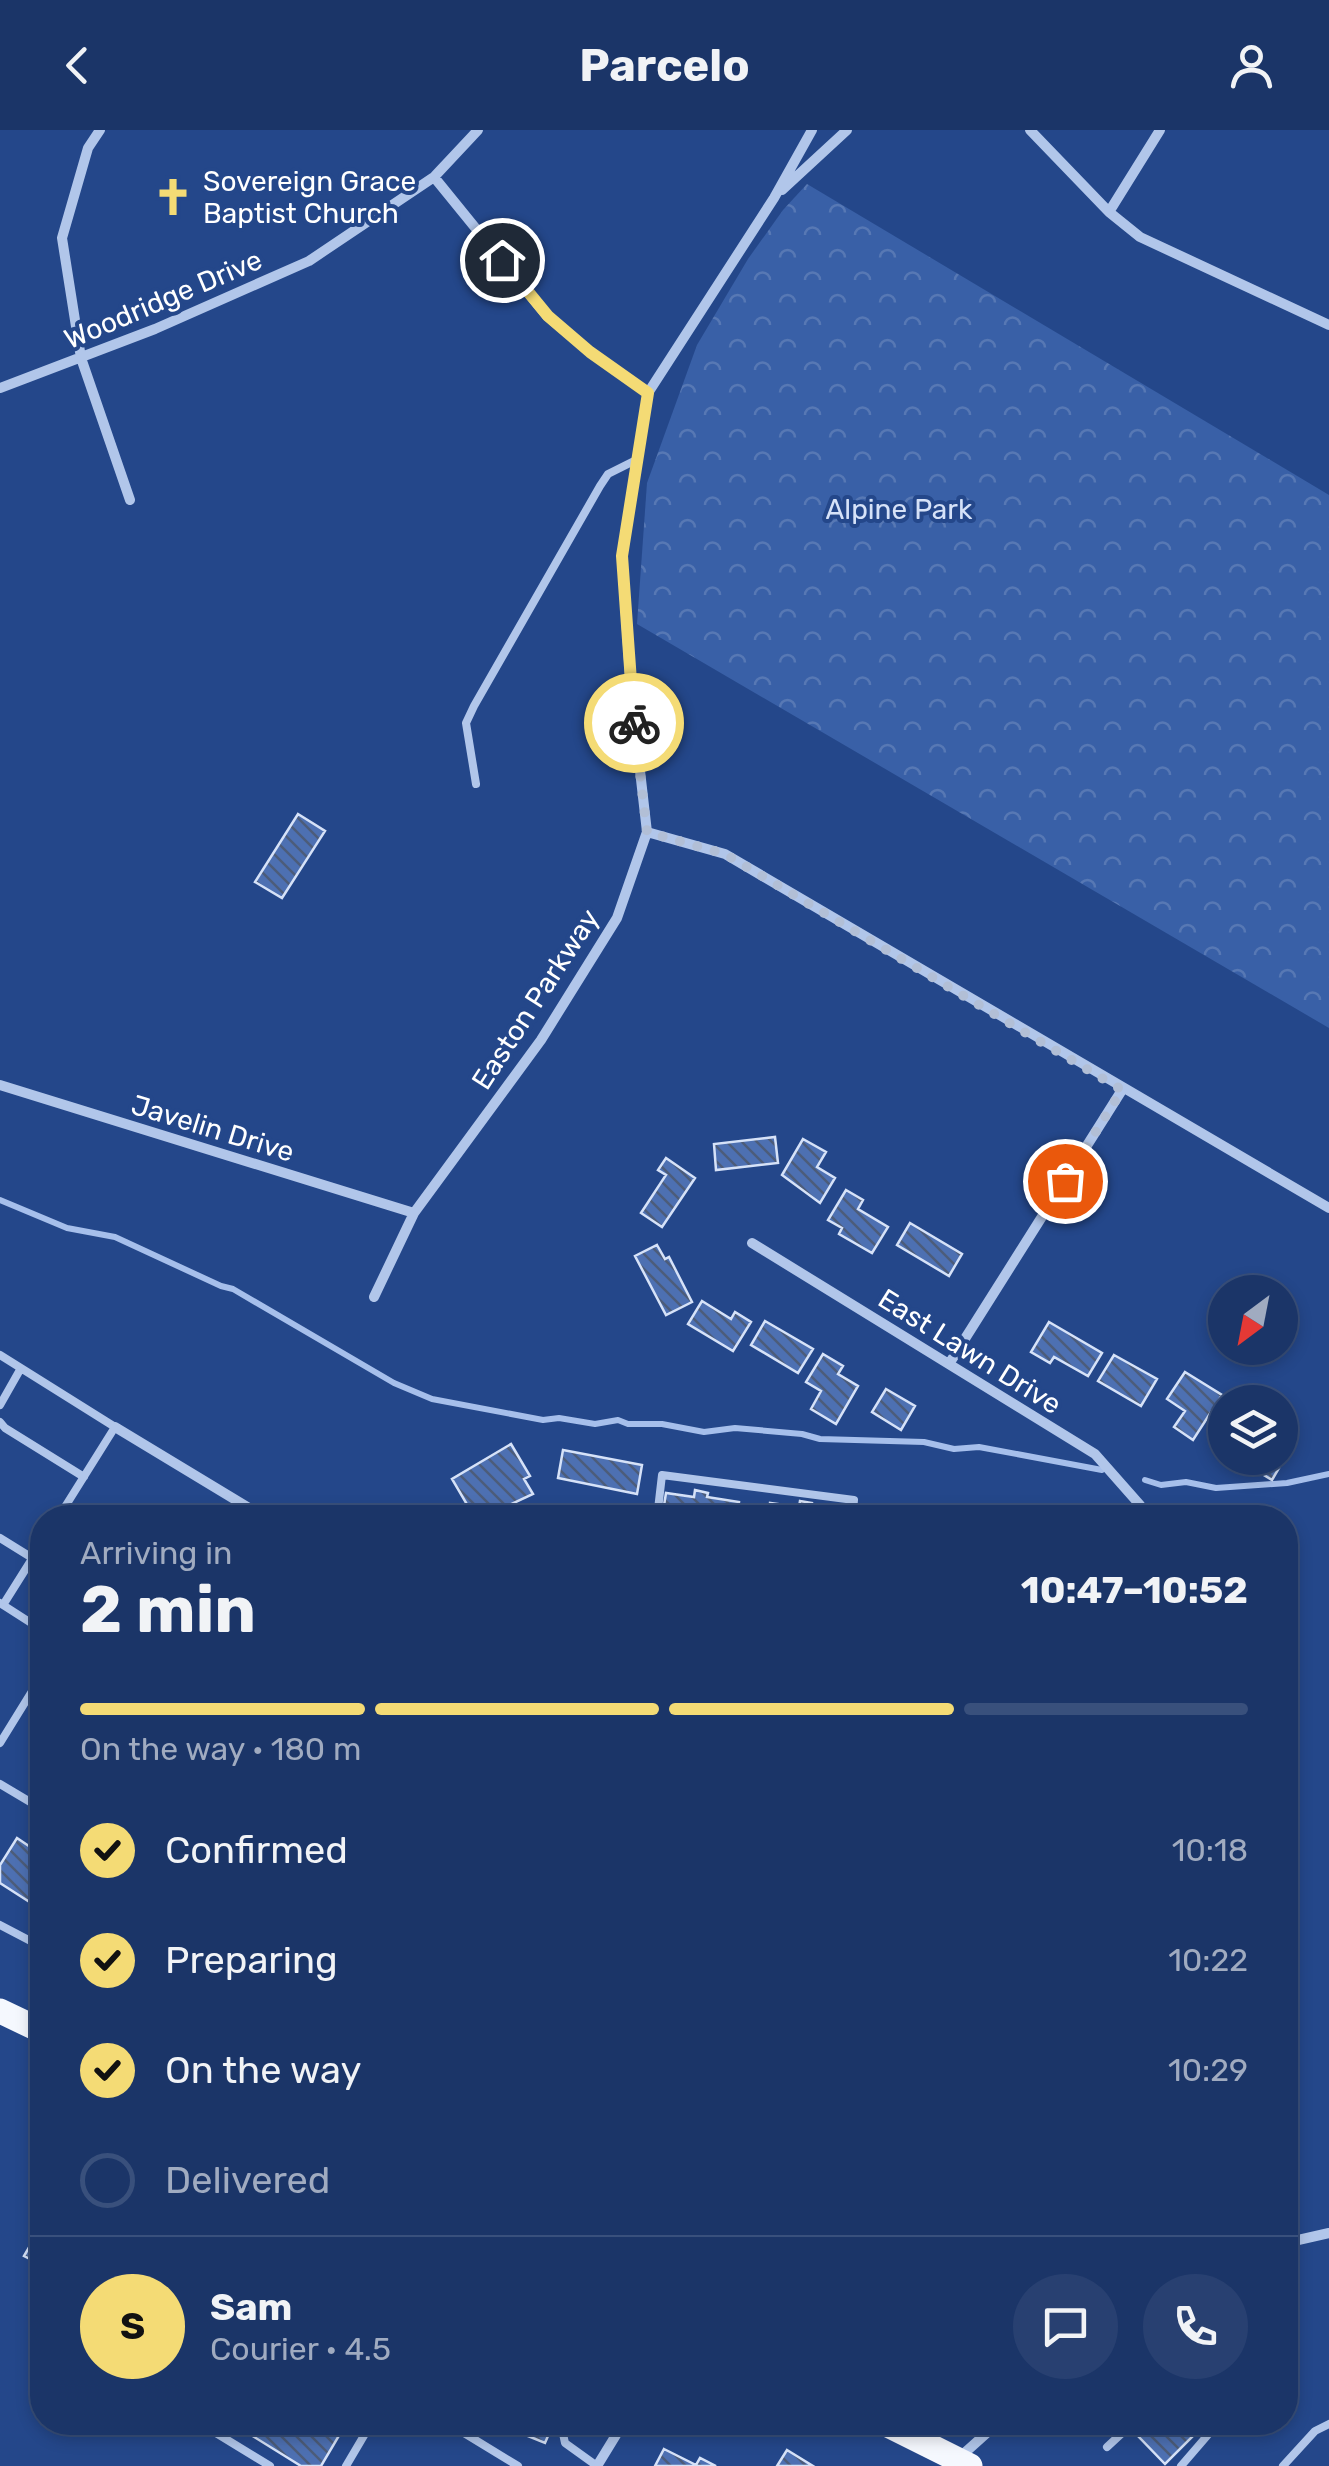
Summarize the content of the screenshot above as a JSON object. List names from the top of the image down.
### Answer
{
  "streets": {
    "street": [
      "Woodridge Drive",
      "Easton Parkway",
      "Javelin Drive",
      "East Lawn Drive"
    ]
  },
  "crossings": [
    ["Easton Parkway", "Javelin Drive"]
  ],
  "parks": ["Alpine Park"],
  "places": {
    "church": ["Sovereign Grace Baptist Church"]
  },
  "north": "bottom left",
  "page": {
    "header": "Parcelo",
    "heading": ["2 min", "Arriving in", "10:47–10:52"],
    "panel": ["Sam", "Courier · 4.5"],
    "bar": "On the way · 180 m",
    "list": [
      ["Confirmed", "10:18"],
      ["Preparing", "10:22"],
      ["On the way", "10:29"],
      "Delivered"
    ],
    "round": "S"
  }
}
